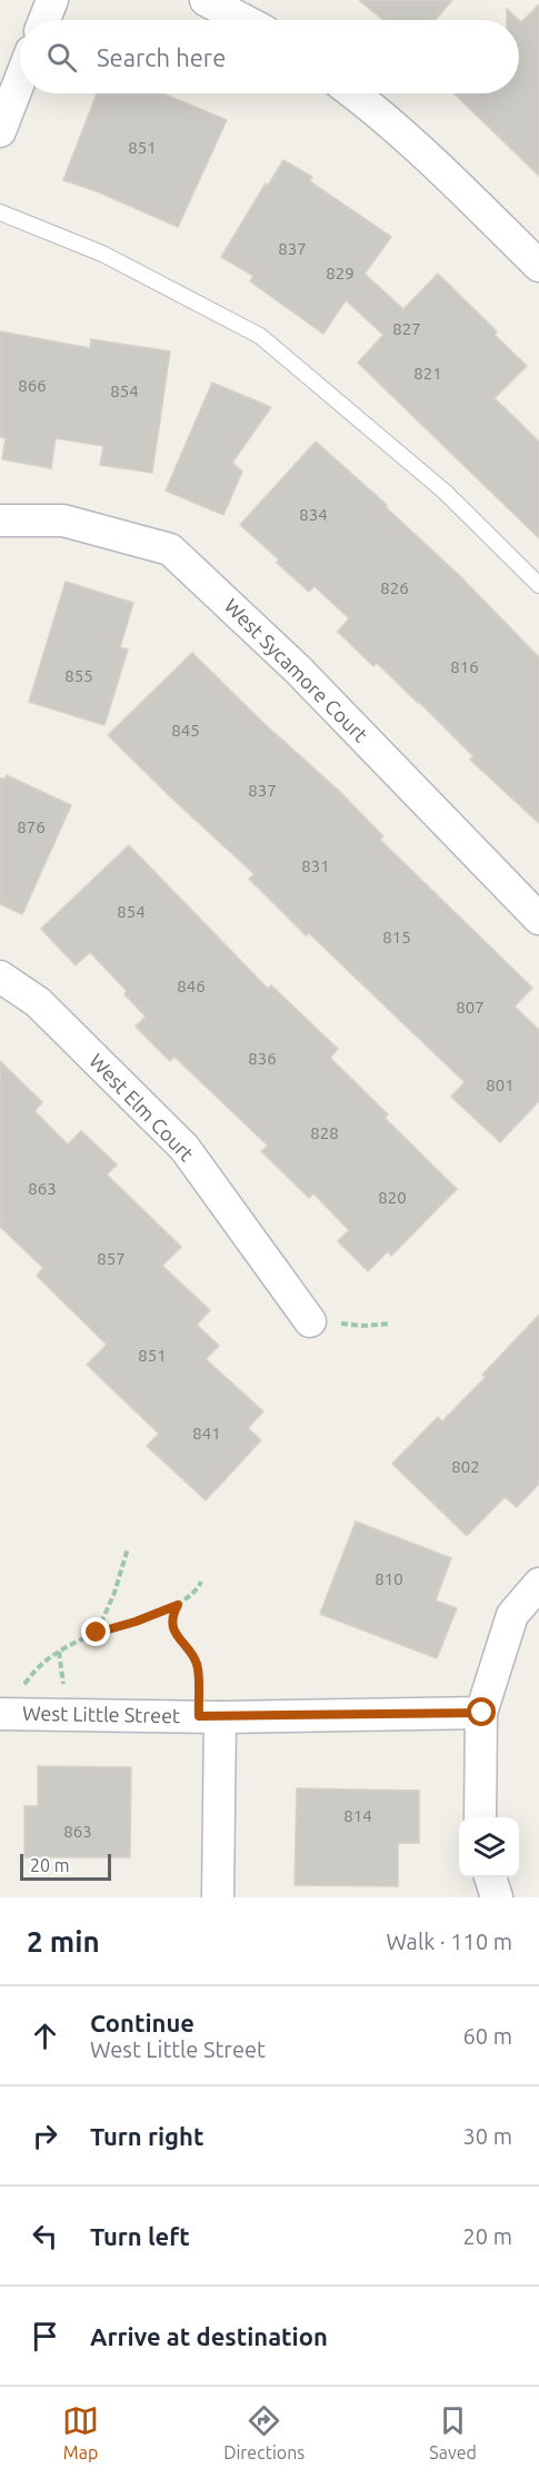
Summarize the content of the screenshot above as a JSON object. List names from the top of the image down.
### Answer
{
  "streets": {
    "street": ["West Sycamore Court", "West Elm Court", "West Little Street"]
  },
  "house_numbers": [
    "851",
    "837",
    "829",
    "827",
    "821",
    "866",
    "854",
    "834",
    "826",
    "816",
    "855",
    "845",
    "837",
    "876",
    "831",
    "854",
    "815",
    "846",
    "807",
    "836",
    "801",
    "828",
    "863",
    "820",
    "857",
    "851",
    "841",
    "802",
    "810",
    "814",
    "863"
  ],
  "scale_bar": "20 m",
  "page": {
    "search": "Search here",
    "scale": "20 m",
    "heading": ["2 min", "Walk · 110 m"],
    "list": [
      ["Continue", "West Little Street", "60 m"],
      ["Turn right", "30 m"],
      ["Turn left", "20 m"],
      "Arrive at destination"
    ],
    "nav": ["Map", "Directions", "Saved"]
  }
}
